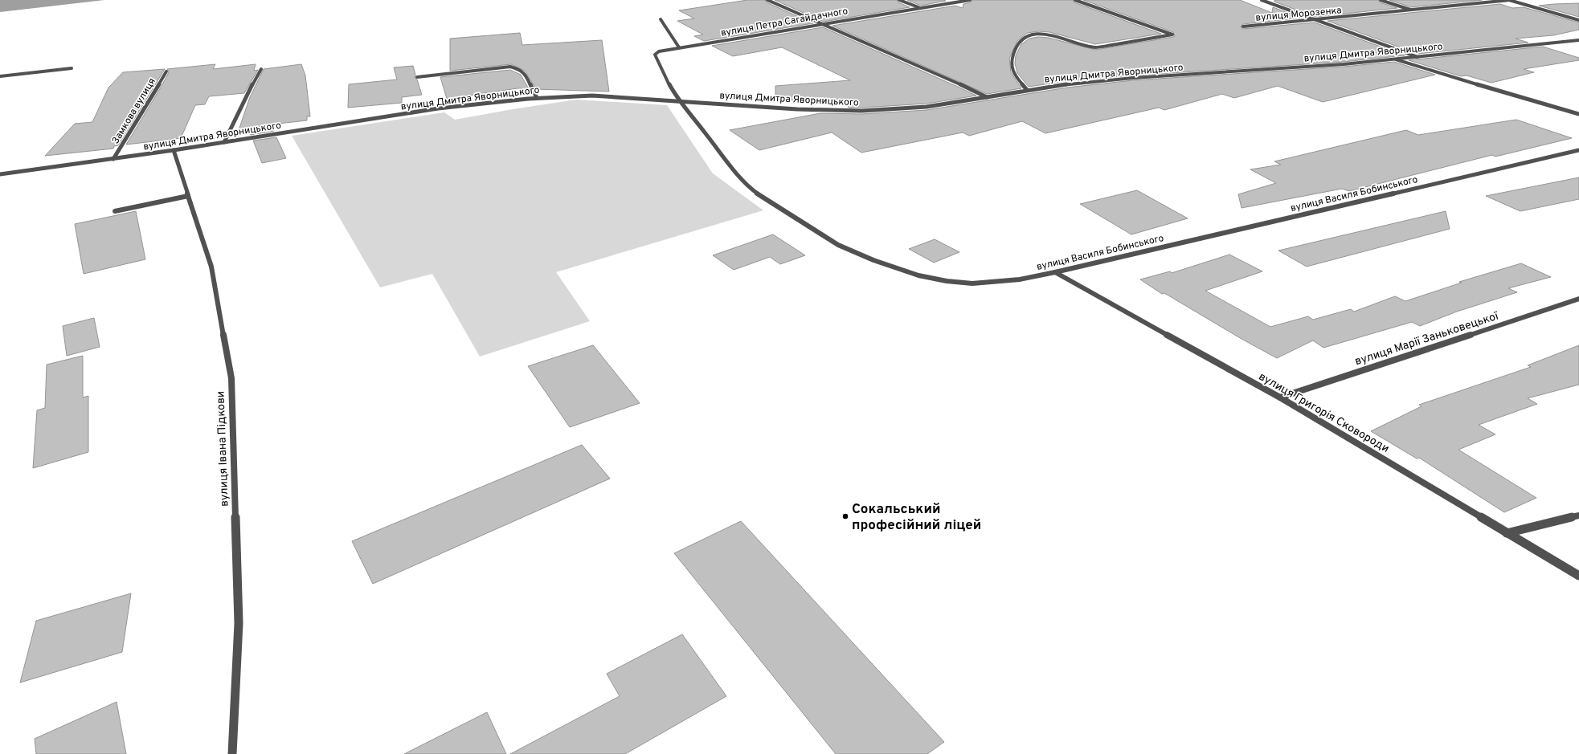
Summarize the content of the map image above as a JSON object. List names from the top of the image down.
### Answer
{
  "streets": {
    "street": [
      "вулиця Морозенка",
      "вулиця Петра Сагайдачного",
      "вулиця Дмитра Яворницького",
      "Замкова вулиця",
      "вулиця Василя Бобинського",
      "вулиця Марії Заньковецької",
      "вулиця Григорія Сковороди",
      "вулиця Івана Підкови"
    ]
  },
  "crossings": [
    ["вулиця Петра Сагайдачного", "вулиця Дмитра Яворницького"],
    ["вулиця Петра Сагайдачного", "вулиця Василя Бобинського"],
    ["вулиця Дмитра Яворницького", "Замкова вулиця"],
    ["вулиця Дмитра Яворницького", "вулиця Василя Бобинського"],
    ["вулиця Дмитра Яворницького", "вулиця Івана Підкови"],
    ["вулиця Василя Бобинського", "вулиця Григорія Сковороди"],
    ["вулиця Марії Заньковецької", "вулиця Григорія Сковороди"]
  ],
  "places": ["Сокальський професійний ліцей"]
}
